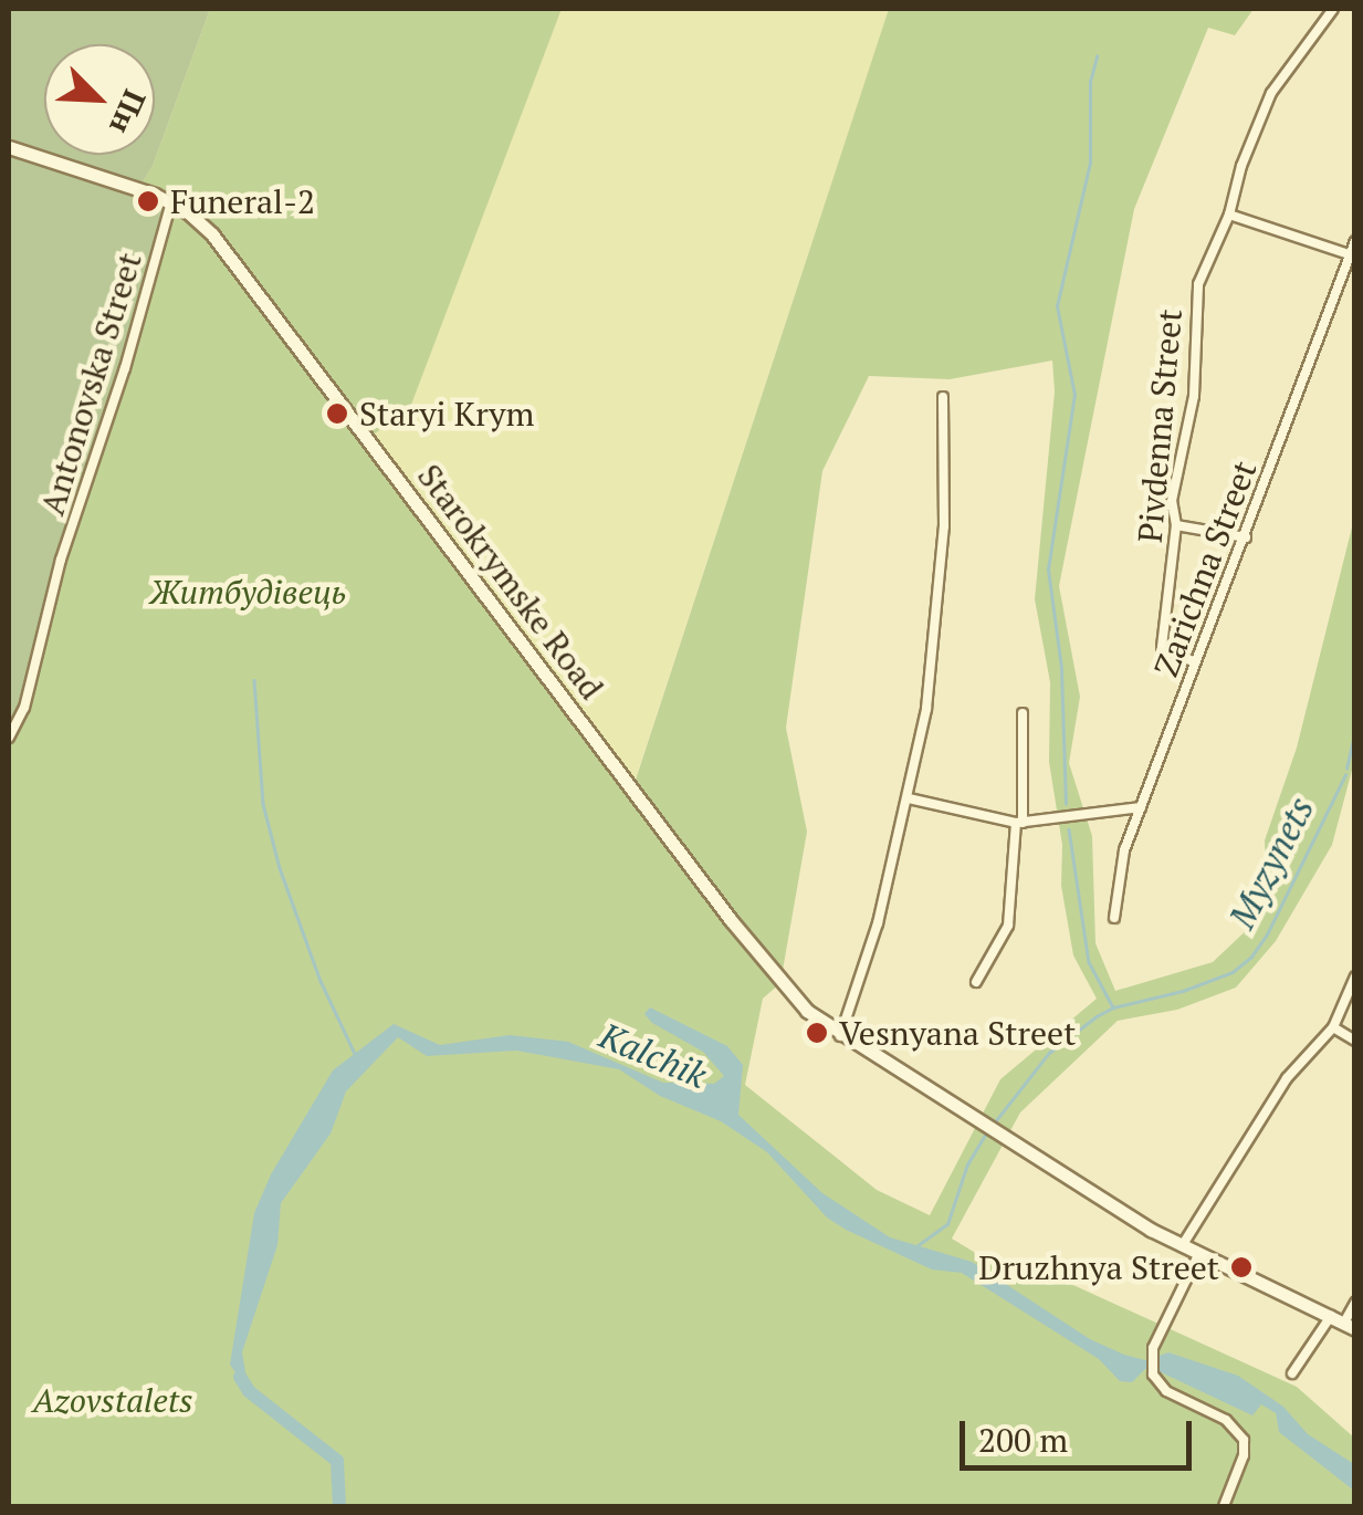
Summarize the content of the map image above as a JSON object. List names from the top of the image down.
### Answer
{
  "streets": {
    "street": [
      "Antonovska Street",
      "Pivdenna Street",
      "Zarichna Street",
      "Starokrymske Road"
    ]
  },
  "crossings": [
    ["Antonovska Street", "Starokrymske Road"],
    ["Pivdenna Street", "Zarichna Street"]
  ],
  "water": ["Myzynets", "Kalchik"],
  "parks": ["Житбудівець", "Azovstalets"],
  "places": [
    "Funeral-2",
    "Staryi Krym",
    "Vesnyana Street",
    "Druzhnya Street"
  ],
  "scale_bar": "200 m",
  "north": "bottom right"
}
